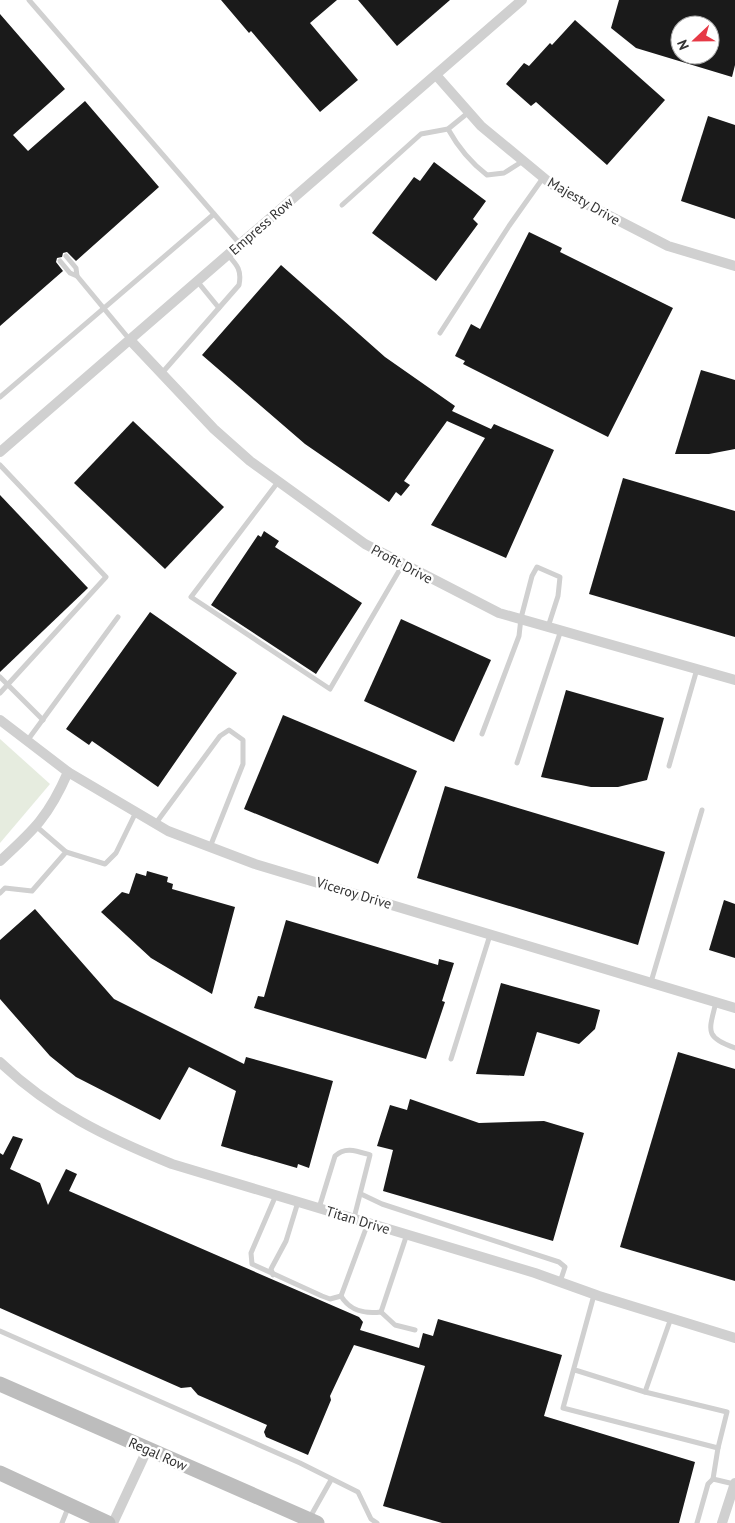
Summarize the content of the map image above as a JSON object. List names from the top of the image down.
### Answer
{
  "streets": {
    "main road": ["Regal Row"],
    "street": [
      "Majesty Drive",
      "Empress Row",
      "Profit Drive",
      "Viceroy Drive",
      "Titan Drive"
    ]
  },
  "crossings": [
    ["Majesty Drive", "Empress Row"],
    ["Empress Row", "Profit Drive"]
  ],
  "north": "left"
}
